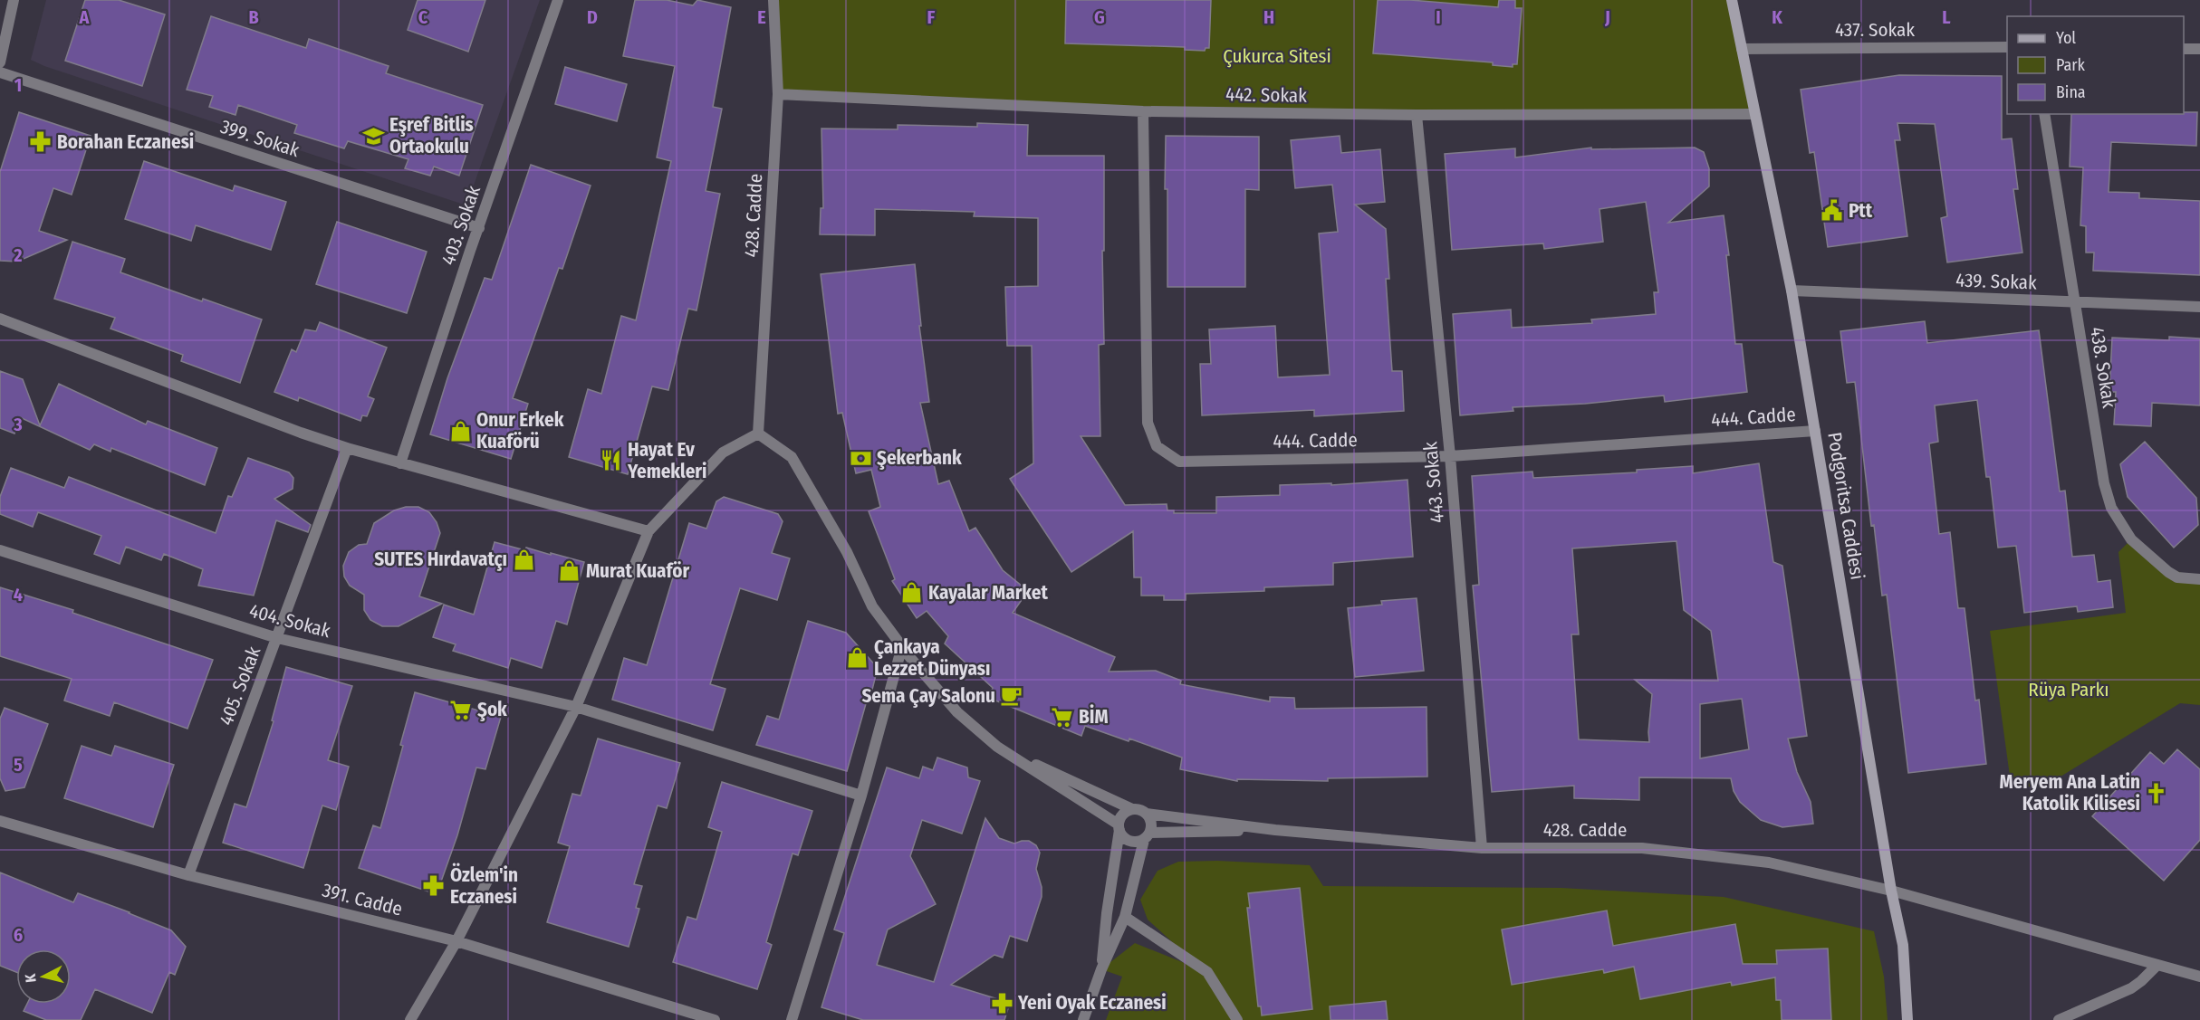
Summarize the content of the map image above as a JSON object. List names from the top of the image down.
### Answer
{
  "streets": {
    "main road": ["Podgoritsa Caddesi"],
    "street": [
      "437. Sokak",
      "442. Sokak",
      "399. Sokak",
      "428. Cadde",
      "403. Sokak",
      "439. Sokak",
      "438. Sokak",
      "444. Cadde",
      "443. Sokak",
      "404. Sokak",
      "405. Sokak",
      "391. Cadde"
    ]
  },
  "crossings": [
    ["437. Sokak", "Podgoritsa Caddesi"],
    ["442. Sokak", "428. Cadde"],
    ["442. Sokak", "444. Cadde"],
    ["442. Sokak", "443. Sokak"],
    ["442. Sokak", "Podgoritsa Caddesi"],
    ["399. Sokak", "403. Sokak"],
    ["428. Cadde", "443. Sokak"],
    ["428. Cadde", "Podgoritsa Caddesi"],
    ["439. Sokak", "438. Sokak"],
    ["439. Sokak", "Podgoritsa Caddesi"],
    ["444. Cadde", "443. Sokak"],
    ["444. Cadde", "Podgoritsa Caddesi"],
    ["404. Sokak", "405. Sokak"],
    ["405. Sokak", "391. Cadde"]
  ],
  "parks": ["Çukurca Sitesi", "Rüya Parkı"],
  "places": {
    "school or university": ["Eşref Bitlis Ortaokulu"],
    "pharmacy": ["Borahan Eczanesi", "Özlem'in Eczanesi", "Yeni Oyak Eczanesi"],
    "public building": ["Ptt"],
    "shop": [
      "Onur Erkek Kuaförü",
      "SUTES Hırdavatçı",
      "Murat Kuaför",
      "Kayalar Market",
      "Çankaya Lezzet Dünyası"
    ],
    "bank": ["Şekerbank"],
    "restaurant": ["Hayat Ev Yemekleri"],
    "cafe": ["Sema Çay Salonu"],
    "supermarket": ["Şok", "BİM"],
    "church": ["Meryem Ana Latin Katolik Kilisesi"]
  },
  "legend": ["Yol", "Park", "Bina"],
  "north": "left",
  "grid": {
    "columns": [
      "A",
      "B",
      "C",
      "D",
      "E",
      "F",
      "G",
      "H",
      "I",
      "J",
      "K",
      "L"
    ],
    "rows": [
      "1",
      "2",
      "3",
      "4",
      "5",
      "6"
    ]
  }
}
